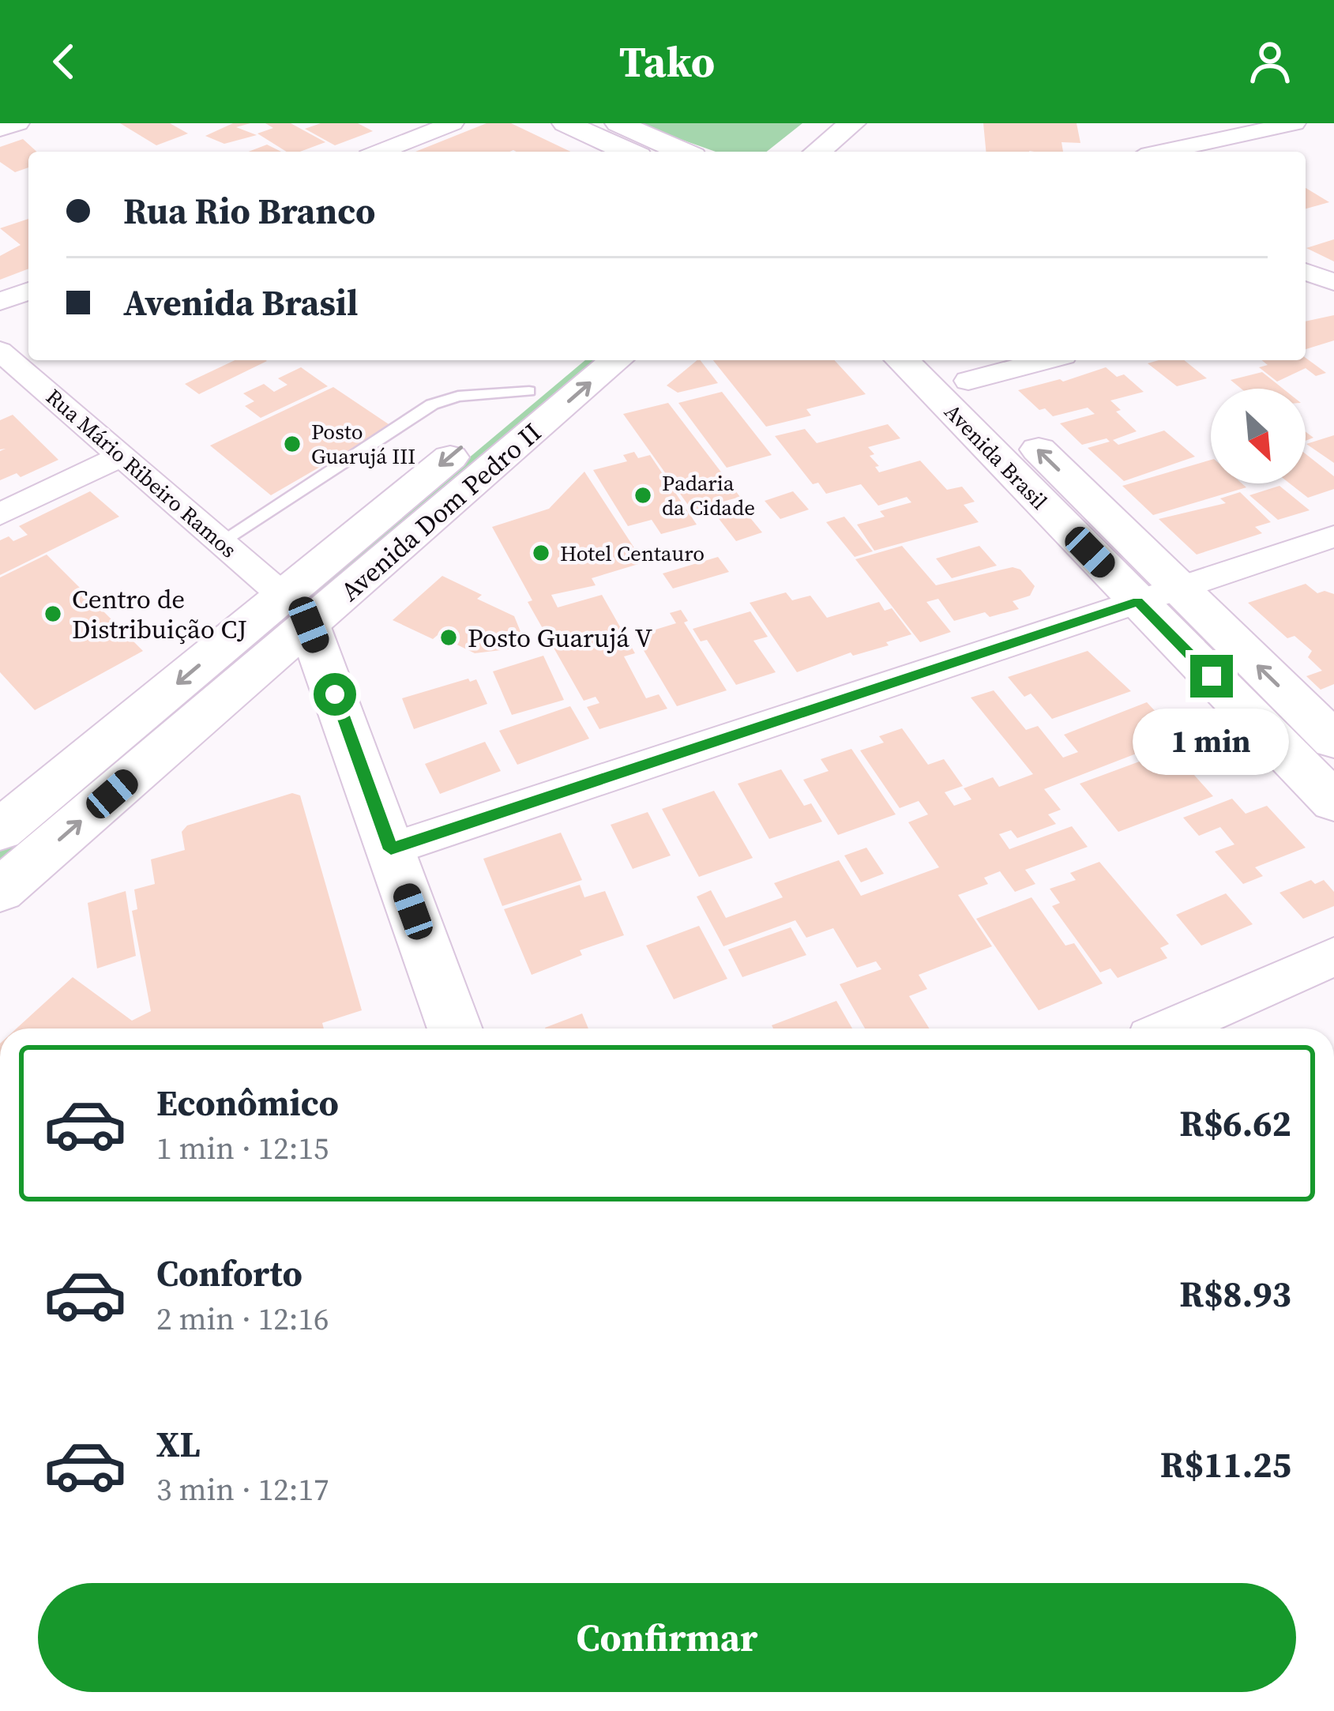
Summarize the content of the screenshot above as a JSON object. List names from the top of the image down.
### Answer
{
  "streets": {
    "main road": ["Avenida Brasil", "Avenida Dom Pedro II"],
    "street": ["Rua Mário Ribeiro Ramos"]
  },
  "crossings": [
    ["Rua Mário Ribeiro Ramos", "Avenida Dom Pedro II"]
  ],
  "places": [
    "Posto Guarujá III",
    "Padaria da Cidade",
    "Hotel Centauro",
    "Centro de Distribuição CJ",
    "Posto Guarujá V"
  ],
  "north": "bottom right",
  "page": {
    "header": "Tako",
    "banner": ["Rua Rio Branco", "Avenida Brasil"],
    "bubble": "1 min",
    "list": [
      {
        "name": "Econômico",
        "note": "1 min · 12:15",
        "value": "R$6.62"
      },
      {
        "name": "Conforto",
        "note": "2 min · 12:16",
        "value": "R$8.93"
      },
      {
        "name": "XL",
        "note": "3 min · 12:17",
        "value": "R$11.25"
      }
    ],
    "buttons": "Confirmar"
  }
}
